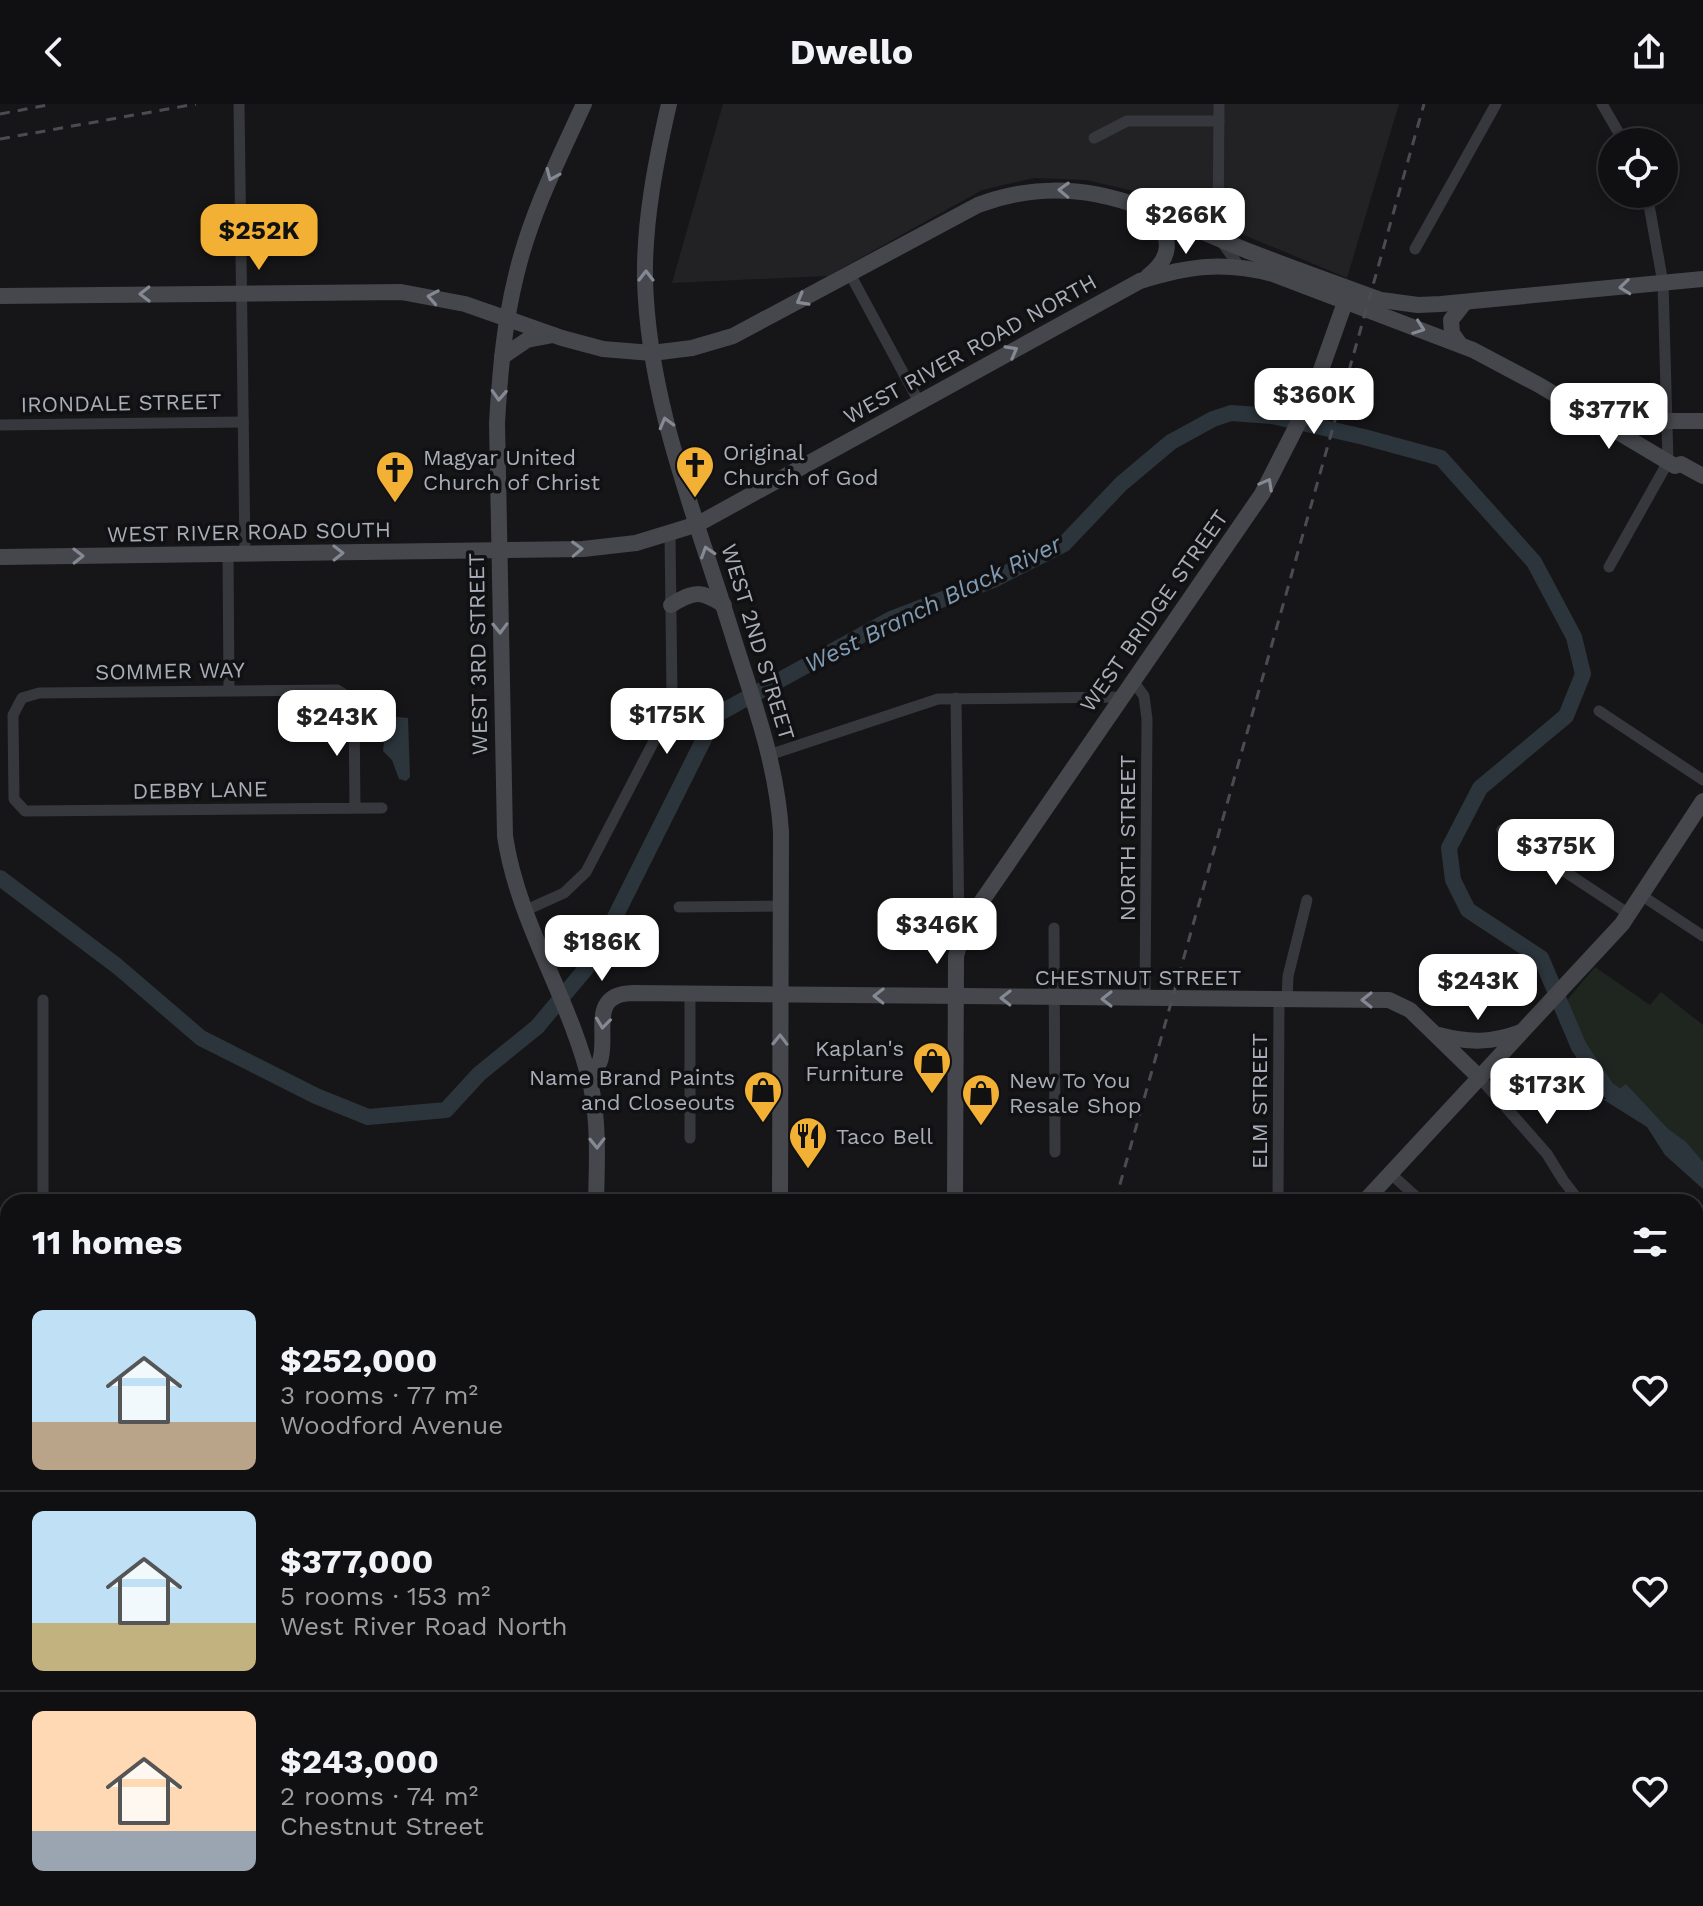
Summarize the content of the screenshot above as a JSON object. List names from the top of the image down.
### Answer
{
  "streets": {
    "main road": [
      "WEST RIVER ROAD NORTH",
      "WEST RIVER ROAD SOUTH",
      "WEST BRIDGE STREET",
      "WEST 2ND STREET",
      "WEST 3RD STREET",
      "CHESTNUT STREET"
    ],
    "street": [
      "IRONDALE STREET",
      "SOMMER WAY",
      "DEBBY LANE",
      "NORTH STREET",
      "ELM STREET"
    ]
  },
  "crossings": [
    ["WEST RIVER ROAD NORTH", "WEST RIVER ROAD SOUTH"],
    ["WEST RIVER ROAD NORTH", "WEST BRIDGE STREET"],
    ["WEST RIVER ROAD NORTH", "WEST 2ND STREET"],
    ["WEST RIVER ROAD NORTH", "WEST 3RD STREET"],
    ["WEST RIVER ROAD SOUTH", "WEST 3RD STREET"],
    ["WEST BRIDGE STREET", "NORTH STREET"],
    ["WEST 2ND STREET", "CHESTNUT STREET"],
    ["WEST 3RD STREET", "CHESTNUT STREET"],
    ["SOMMER WAY", "DEBBY LANE"],
    ["NORTH STREET", "CHESTNUT STREET"],
    ["CHESTNUT STREET", "ELM STREET"]
  ],
  "one_way": [
    "WEST RIVER ROAD SOUTH",
    "WEST BRIDGE STREET",
    "WEST 2ND STREET",
    "WEST 3RD STREET",
    "CHESTNUT STREET"
  ],
  "water": ["West Branch Black River"],
  "places": {
    "church": ["Original Church of God", "Magyar United Church of Christ"],
    "shop": ["Kaplan's Furniture", "Name Brand Paints and Closeouts", "New To You Resale Shop"],
    "restaurant": ["Taco Bell"]
  },
  "page": {
    "header": "Dwello",
    "price": [
      "$266K",
      "$252K",
      "$360K",
      "$377K",
      "$175K",
      "$243K",
      "$375K",
      "$346K",
      "$186K",
      "$243K",
      "$173K"
    ],
    "heading": "11 homes",
    "list": [
      {
        "name": "$252,000",
        "note": "3 rooms · 77 m² · Woodford Avenue"
      },
      {
        "name": "$377,000",
        "note": "5 rooms · 153 m² · West River Road North"
      },
      {
        "name": "$243,000",
        "note": "2 rooms · 74 m² · Chestnut Street"
      }
    ]
  }
}
